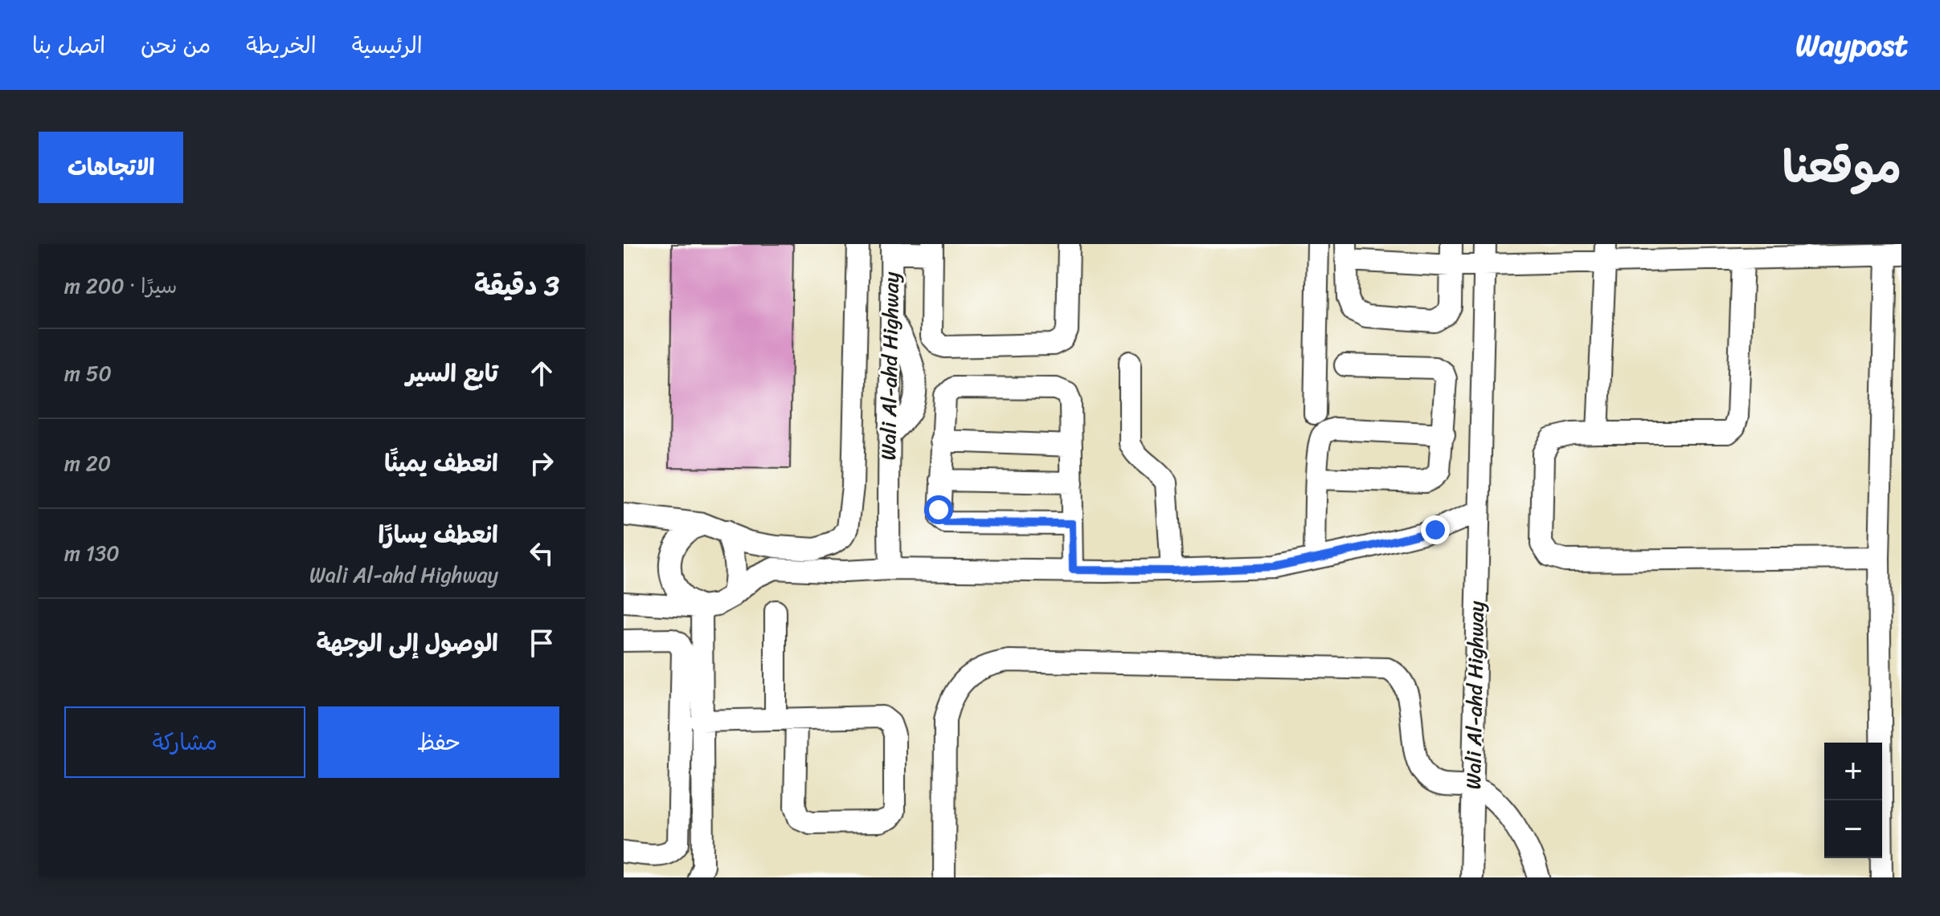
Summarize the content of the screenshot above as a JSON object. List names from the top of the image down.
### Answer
{
  "streets": {
    "street": ["Wali Al-ahd Highway"]
  },
  "page": {
    "header": "Waypost",
    "nav": [
      "الرئيسية",
      "الخريطة",
      "من نحن",
      "اتصل بنا"
    ],
    "title": "موقعنا",
    "buttons": [
      "الاتجاهات",
      ["حفظ", "مشاركة"]
    ],
    "heading": ["3 دقيقة", "سيرًا · 200 m"],
    "list": [
      ["تابع السير", "50 m"],
      ["انعطف يمينًا", "20 m"],
      ["انعطف يسارًا", "Wali Al-ahd Highway", "130 m"],
      "الوصول إلى الوجهة"
    ],
    "map_buttons": ["+", "−"]
  }
}
